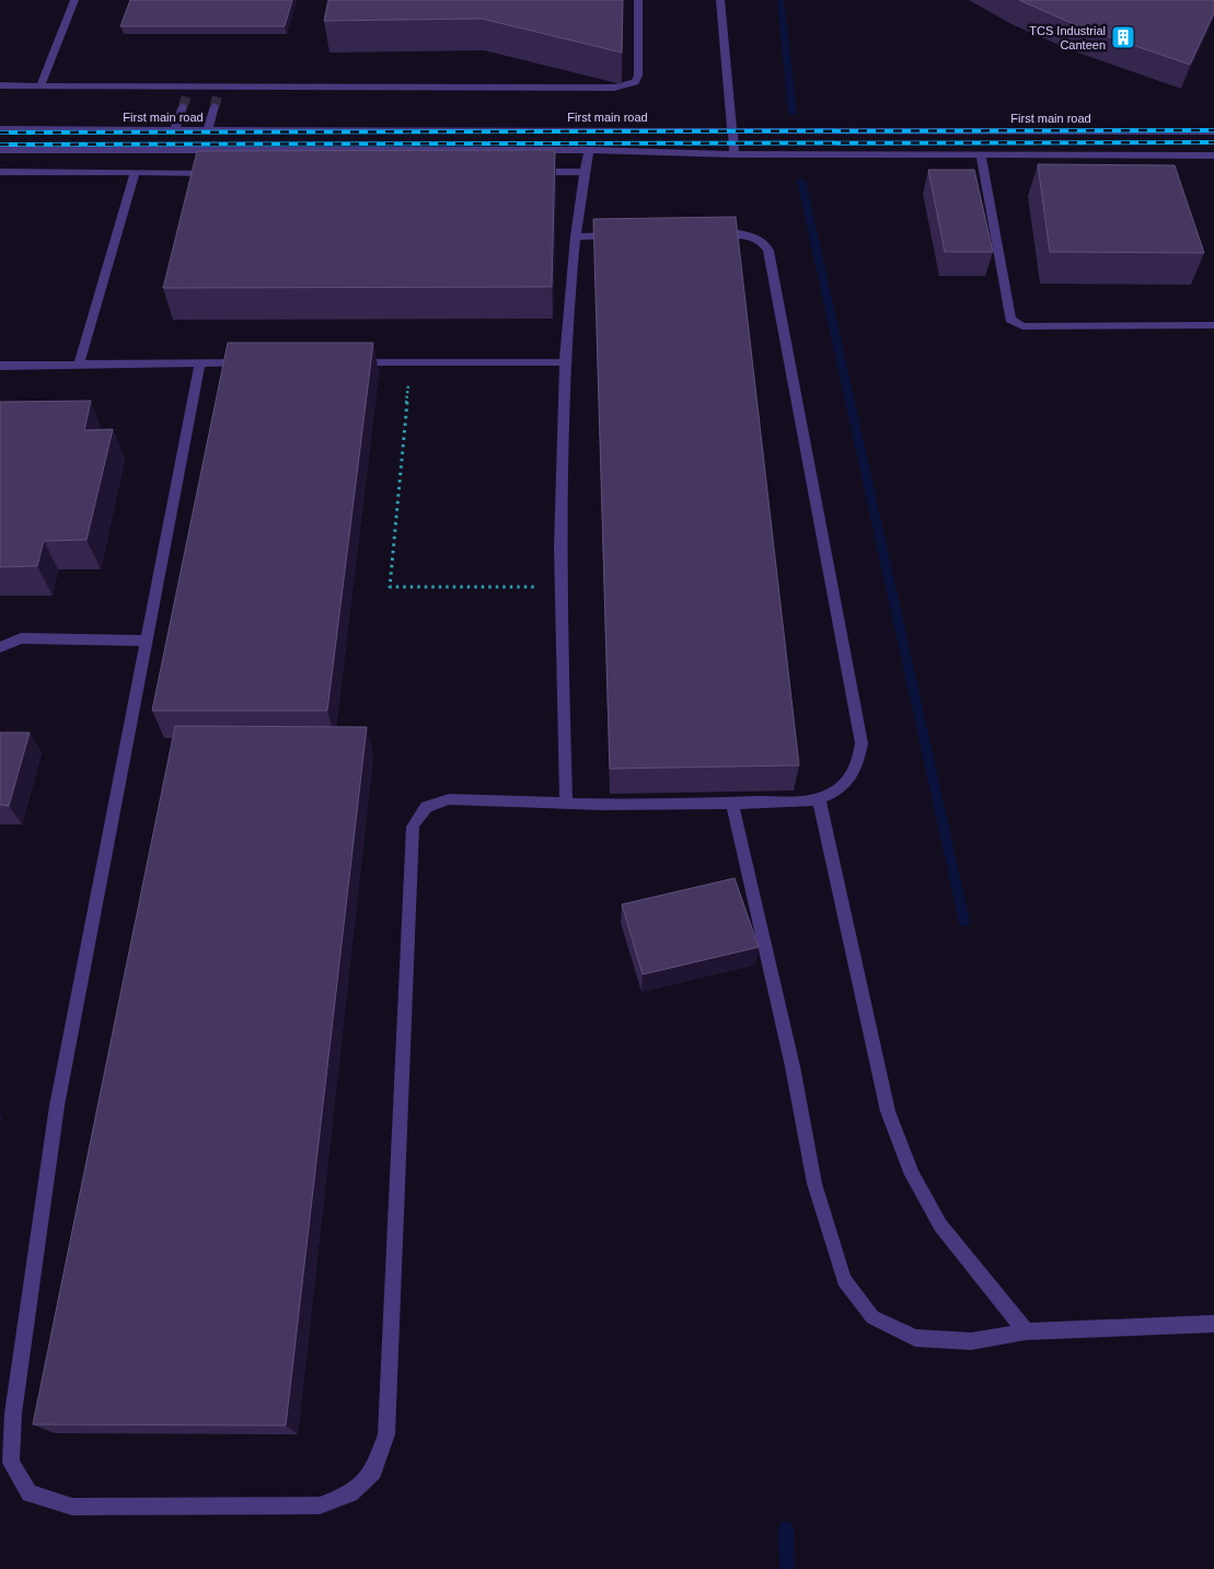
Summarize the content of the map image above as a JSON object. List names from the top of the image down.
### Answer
{
  "streets": {
    "street": ["First main road"]
  },
  "places": {
    "building": ["TCS Industrial Canteen"]
  }
}
